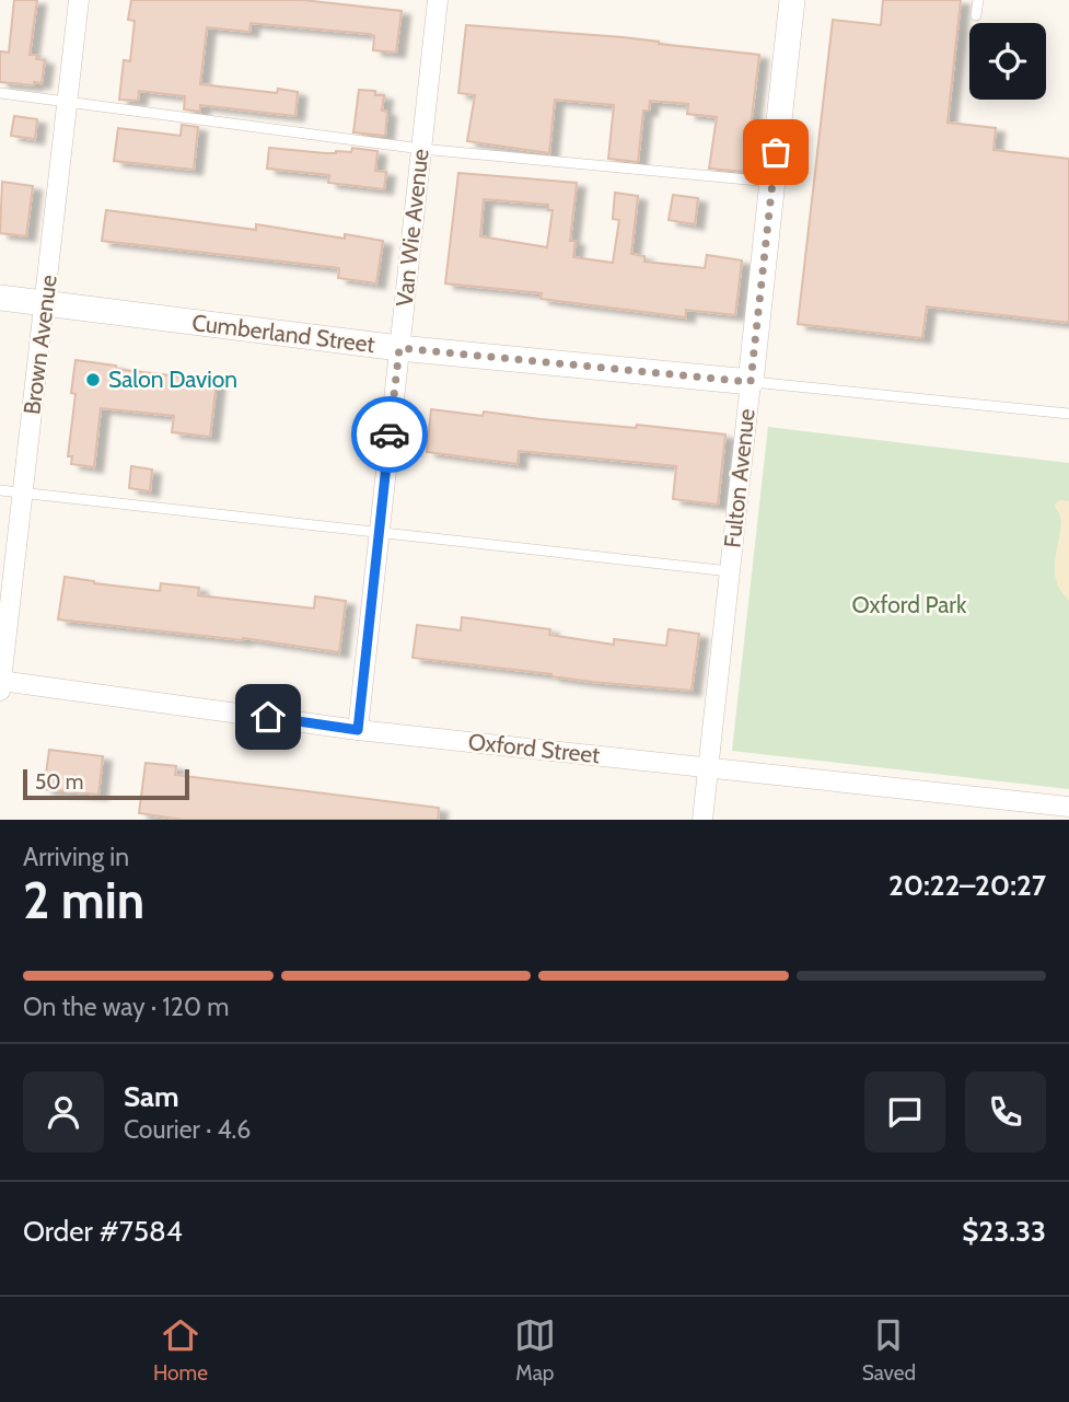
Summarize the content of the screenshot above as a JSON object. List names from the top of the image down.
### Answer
{
  "streets": {
    "street": [
      "Van Wie Avenue",
      "Cumberland Street",
      "Brown Avenue",
      "Fulton Avenue",
      "Oxford Street"
    ]
  },
  "crossings": [
    ["Van Wie Avenue", "Cumberland Street"],
    ["Van Wie Avenue", "Oxford Street"],
    ["Cumberland Street", "Brown Avenue"],
    ["Cumberland Street", "Fulton Avenue"],
    ["Brown Avenue", "Oxford Street"],
    ["Fulton Avenue", "Oxford Street"]
  ],
  "parks": ["Oxford Park"],
  "places": ["Salon Davion"],
  "scale_bar": "50 m",
  "page": {
    "scale": "50 m",
    "heading": ["2 min", "Arriving in", "20:22–20:27"],
    "panel": [
      "Sam",
      "Courier · 4.6",
      "Order #7584",
      "$23.33"
    ],
    "bar": "On the way · 120 m",
    "tabs": ["Home", "Map", "Saved"]
  }
}
